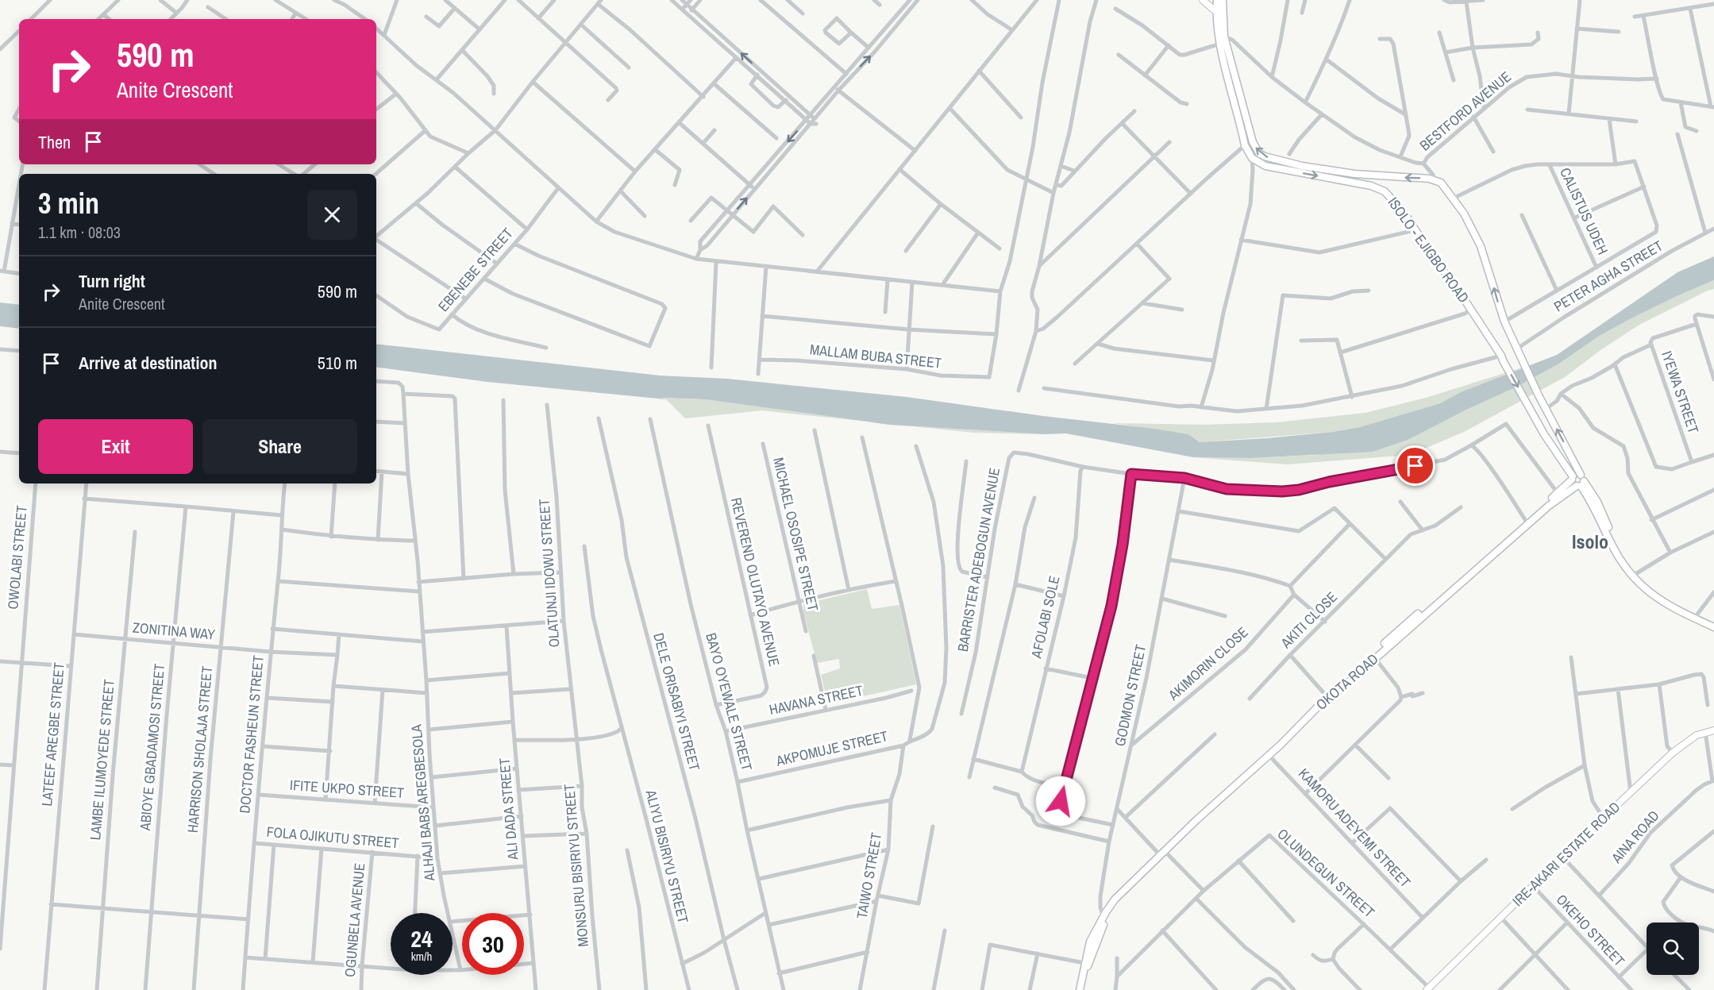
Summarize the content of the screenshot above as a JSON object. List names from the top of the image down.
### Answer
{
  "streets": {
    "main road": ["ISOLO - EJIGBO ROAD", "OKOTA ROAD"],
    "street": [
      "BESTFORD AVENUE",
      "CALISTUS UDEH",
      "EBENEBE STREET",
      "PETER AGHA STREET",
      "MALLAM BUBA STREET",
      "IYEWA STREET",
      "MICHAEL OSOSIPE STREET",
      "OWOLABI STREET",
      "BARRISTER ADEBOGUN AVENUE",
      "OLATUNJI IDOWU STREET",
      "REVEREND OLUTAYO AVENUE",
      "AFOLABI SOLE",
      "AKITI CLOSE",
      "ZONITINA WAY",
      "AKIMORIN CLOSE",
      "GODMON STREET",
      "HAVANA STREET",
      "DELE ORISABIYI STREET",
      "BAYO OYEWALE STREET",
      "LATEEF AREGBE STREET",
      "DOCTOR FASHEUN STREET",
      "ABIOYE GBADAMOSI STREET",
      "AKPOMUJE STREET",
      "HARRISON SHOLAJA STREET",
      "LAMBE ILUMOYEDE STREET",
      "IFITE UKPO STREET",
      "ALHAJI BABS AREGBESOLA",
      "ALI DADA STREET",
      "KAMORU ADEYEMI STREET",
      "AINA ROAD",
      "FOLA OJIKUTU STREET",
      "IRE-AKARI ESTATE ROAD",
      "ALIYU BISIRIYU STREET",
      "MONSURU BISIRIYU STREET",
      "OLUNDEGUN STREET",
      "TAIWO STREET",
      "OGUNBELA AVENUE",
      "OKEHO STREET"
    ]
  },
  "crossings": [
    ["BESTFORD AVENUE", "ISOLO - EJIGBO ROAD"],
    ["BARRISTER ADEBOGUN AVENUE", "AFOLABI SOLE"],
    ["OLATUNJI IDOWU STREET", "MONSURU BISIRIYU STREET"],
    ["REVEREND OLUTAYO AVENUE", "BAYO OYEWALE STREET"],
    ["ZONITINA WAY", "LATEEF AREGBE STREET"],
    ["ZONITINA WAY", "DOCTOR FASHEUN STREET"],
    ["ZONITINA WAY", "ABIOYE GBADAMOSI STREET"],
    ["ZONITINA WAY", "HARRISON SHOLAJA STREET"],
    ["ZONITINA WAY", "LAMBE ILUMOYEDE STREET"],
    ["AKIMORIN CLOSE", "GODMON STREET"],
    ["OKOTA ROAD", "GODMON STREET"],
    ["OKOTA ROAD", "KAMORU ADEYEMI STREET"],
    ["HAVANA STREET", "BAYO OYEWALE STREET"],
    ["BAYO OYEWALE STREET", "AKPOMUJE STREET"],
    ["DOCTOR FASHEUN STREET", "IFITE UKPO STREET"],
    ["DOCTOR FASHEUN STREET", "FOLA OJIKUTU STREET"],
    ["AKPOMUJE STREET", "TAIWO STREET"],
    ["IFITE UKPO STREET", "ALHAJI BABS AREGBESOLA"],
    ["ALHAJI BABS AREGBESOLA", "FOLA OJIKUTU STREET"],
    ["FOLA OJIKUTU STREET", "OGUNBELA AVENUE"],
    ["IRE-AKARI ESTATE ROAD", "OLUNDEGUN STREET"],
    ["IRE-AKARI ESTATE ROAD", "OKEHO STREET"]
  ],
  "districts": ["Isolo"],
  "page": {
    "turn": ["590 m", "Anite Crescent"],
    "then": "Then",
    "heading": ["3 min", "1.1 km · 08:03"],
    "list": [
      {
        "name": "Turn right",
        "note": "Anite Crescent",
        "value": "590 m"
      },
      {
        "name": "Arrive at destination",
        "value": "510 m"
      }
    ],
    "buttons": ["Exit", "Share"],
    "speed": "24 km/h",
    "limit": "30"
  }
}
